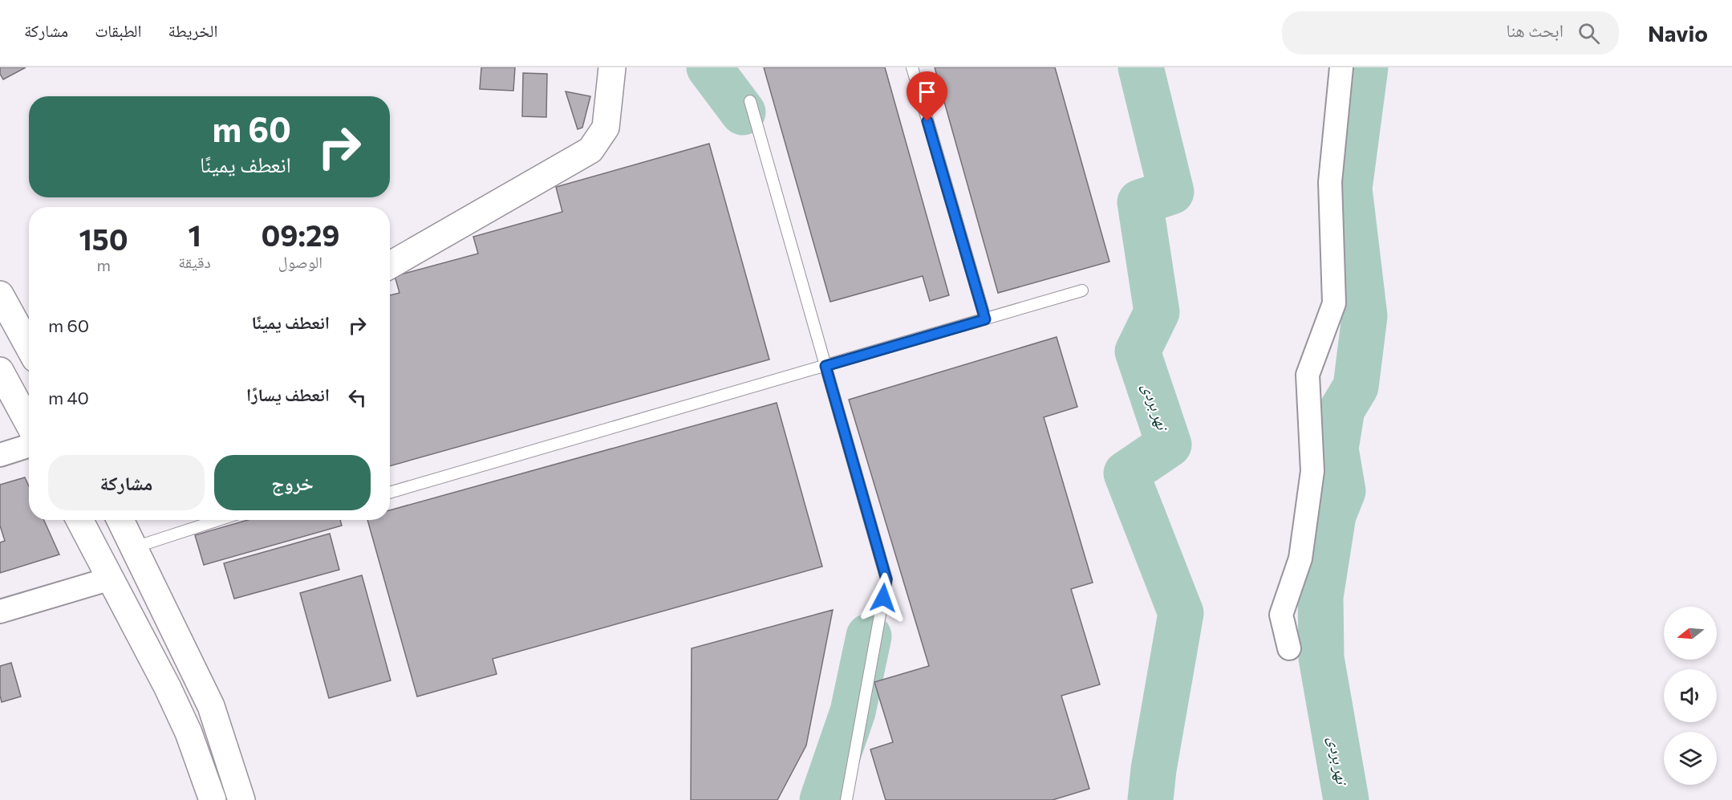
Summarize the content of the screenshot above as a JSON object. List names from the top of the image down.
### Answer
{
  "water": ["نهر بردى"],
  "north": "left",
  "page": {
    "header": "Navio",
    "search": "ابحث هنا",
    "nav": ["الخريطة", "الطبقات", "مشاركة"],
    "turn": ["60 m", "انعطف يمينًا"],
    "eta": [
      "09:29",
      "الوصول",
      "1",
      "دقيقة",
      "150",
      "m"
    ],
    "list": [
      {
        "name": "انعطف يمينًا",
        "value": "60 m"
      },
      {
        "name": "انعطف يسارًا",
        "value": "40 m"
      }
    ],
    "buttons": ["خروج", "مشاركة"]
  }
}
